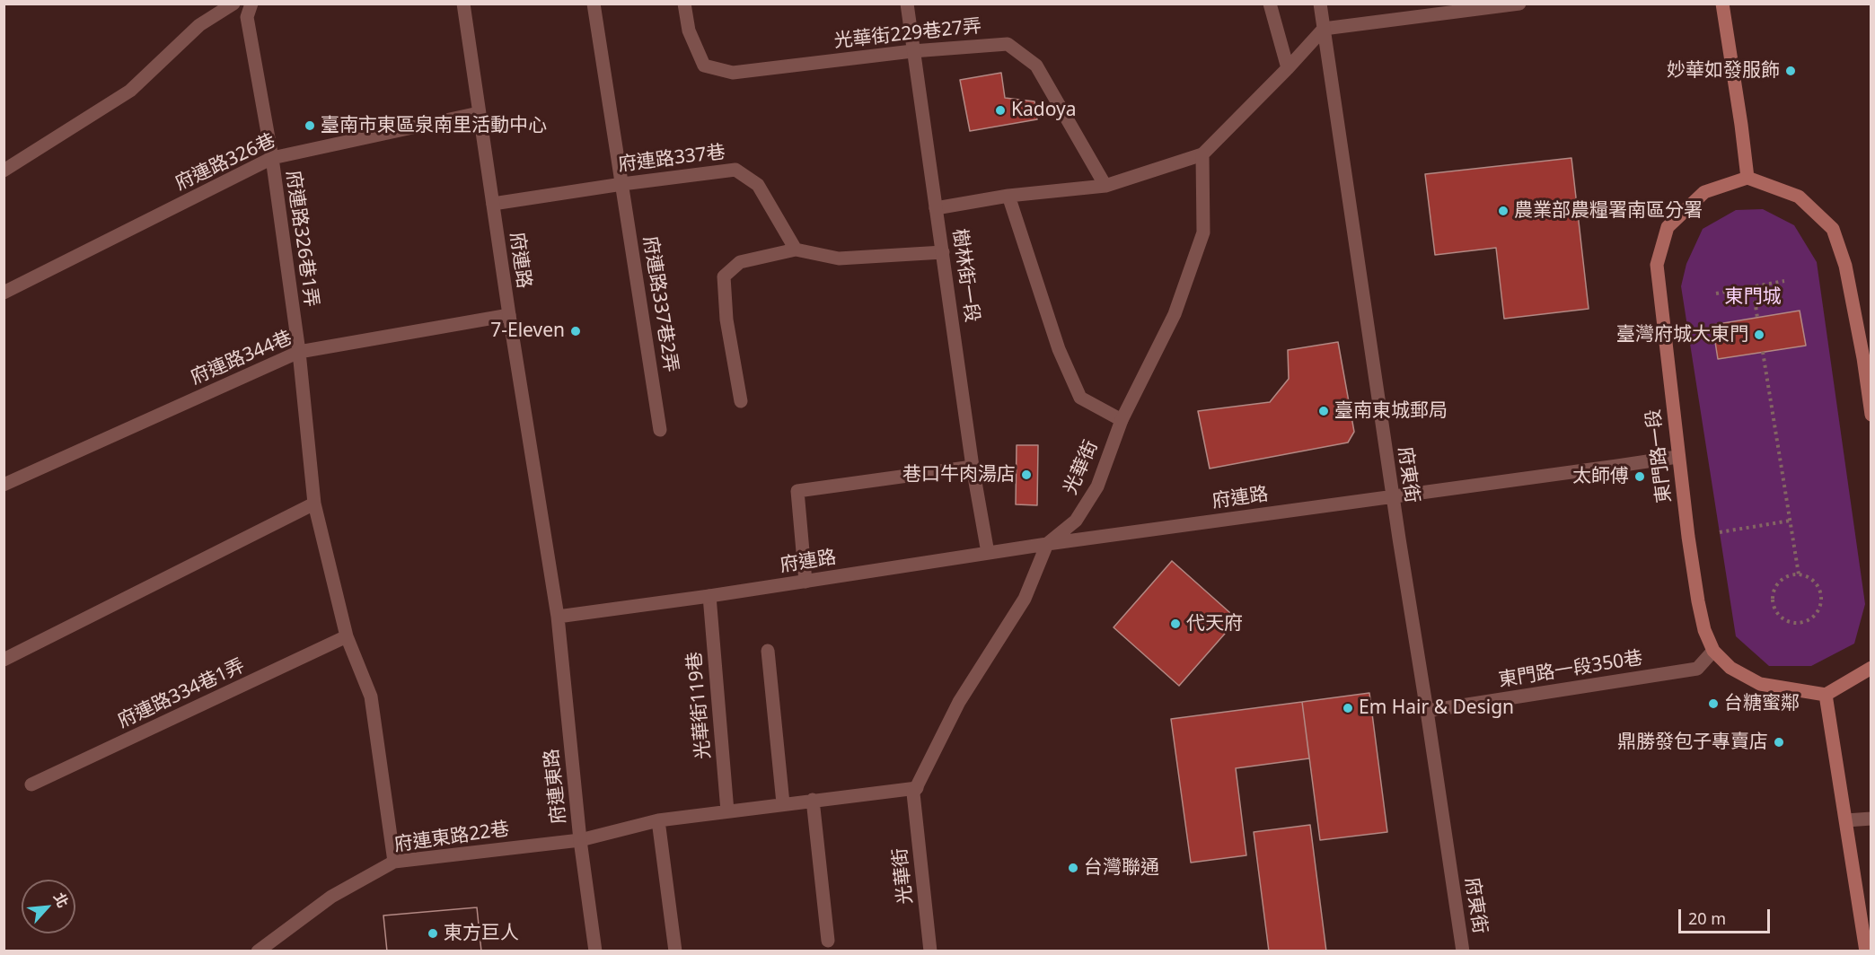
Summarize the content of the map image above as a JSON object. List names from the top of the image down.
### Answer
{
  "streets": {
    "main road": ["東門路一段"],
    "street": [
      "光華街229巷27弄",
      "府連路337巷",
      "府連路326巷",
      "府連路326巷1弄",
      "府連路",
      "樹林街一段",
      "府連路337巷2弄",
      "府連路344巷",
      "光華街",
      "府東街",
      "東門路一段350巷",
      "府連路334巷1弄",
      "光華街119巷",
      "府連東路",
      "府連東路22巷"
    ]
  },
  "crossings": [
    ["光華街229巷27弄", "樹林街一段"],
    ["府連路337巷", "府連路"],
    ["府連路337巷", "府連路337巷2弄"],
    ["府連路326巷", "府連路326巷1弄"],
    ["府連路326巷", "府連路"],
    ["府連路326巷1弄", "府連路344巷"],
    ["府連路", "樹林街一段"],
    ["府連路", "府連路344巷"],
    ["府連路", "東門路一段"],
    ["府連路", "光華街"],
    ["府連路", "府東街"],
    ["府連路", "光華街119巷"],
    ["府連路", "府連東路"],
    ["東門路一段", "東門路一段350巷"],
    ["府東街", "東門路一段350巷"],
    ["府連東路", "府連東路22巷"]
  ],
  "parks": ["東門城"],
  "places": [
    "妙華如發服飾",
    "Kadoya",
    "臺南市東區泉南里活動中心",
    "農業部農糧署南區分署",
    "7-Eleven",
    "臺灣府城大東門",
    "臺南東城郵局",
    "巷口牛肉湯店",
    "太師傅",
    "代天府",
    "台糖蜜鄰",
    "Em Hair & Design",
    "鼎勝發包子專賣店",
    "台灣聯通",
    "東方巨人"
  ],
  "scale_bar": "20 m",
  "north": "top right"
}
